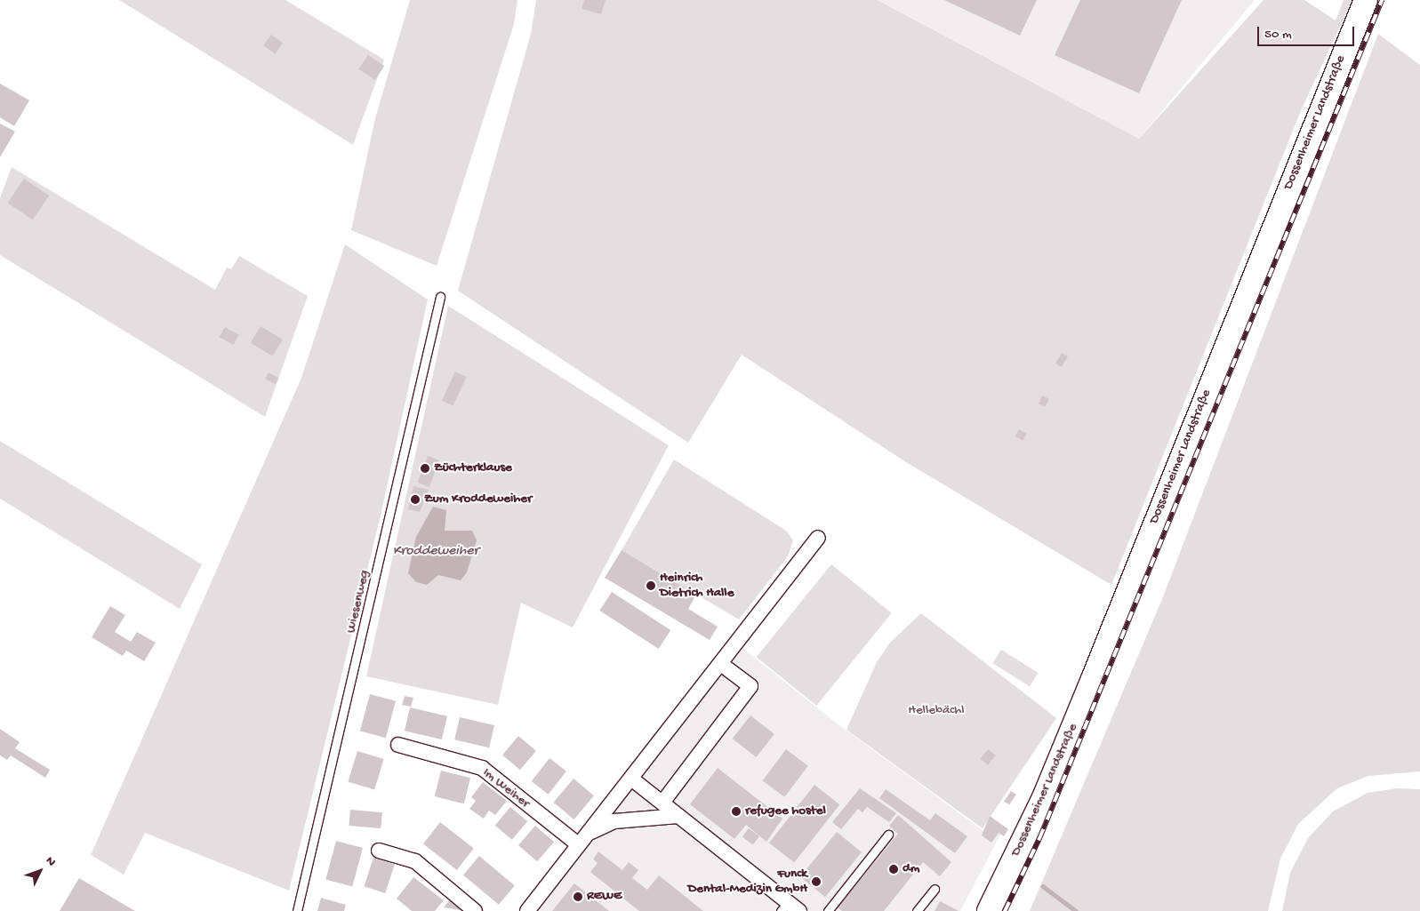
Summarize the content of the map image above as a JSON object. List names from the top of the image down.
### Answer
{
  "streets": {
    "main road": ["Dossenheimer Landstraße"],
    "street": ["Im Weiher"],
    "lane": ["Wiesenweg"]
  },
  "water": ["Kroddeweiher"],
  "parks": ["Hellebächl"],
  "places": [
    "Züchterklause",
    "Zum Kroddeweiher",
    "Heinrich Dietrich Halle",
    "refugee hostel",
    "dm",
    "Funck Dental-Medizin GmbH",
    "REWE"
  ],
  "scale_bar": "50 m",
  "north": "top right"
}
